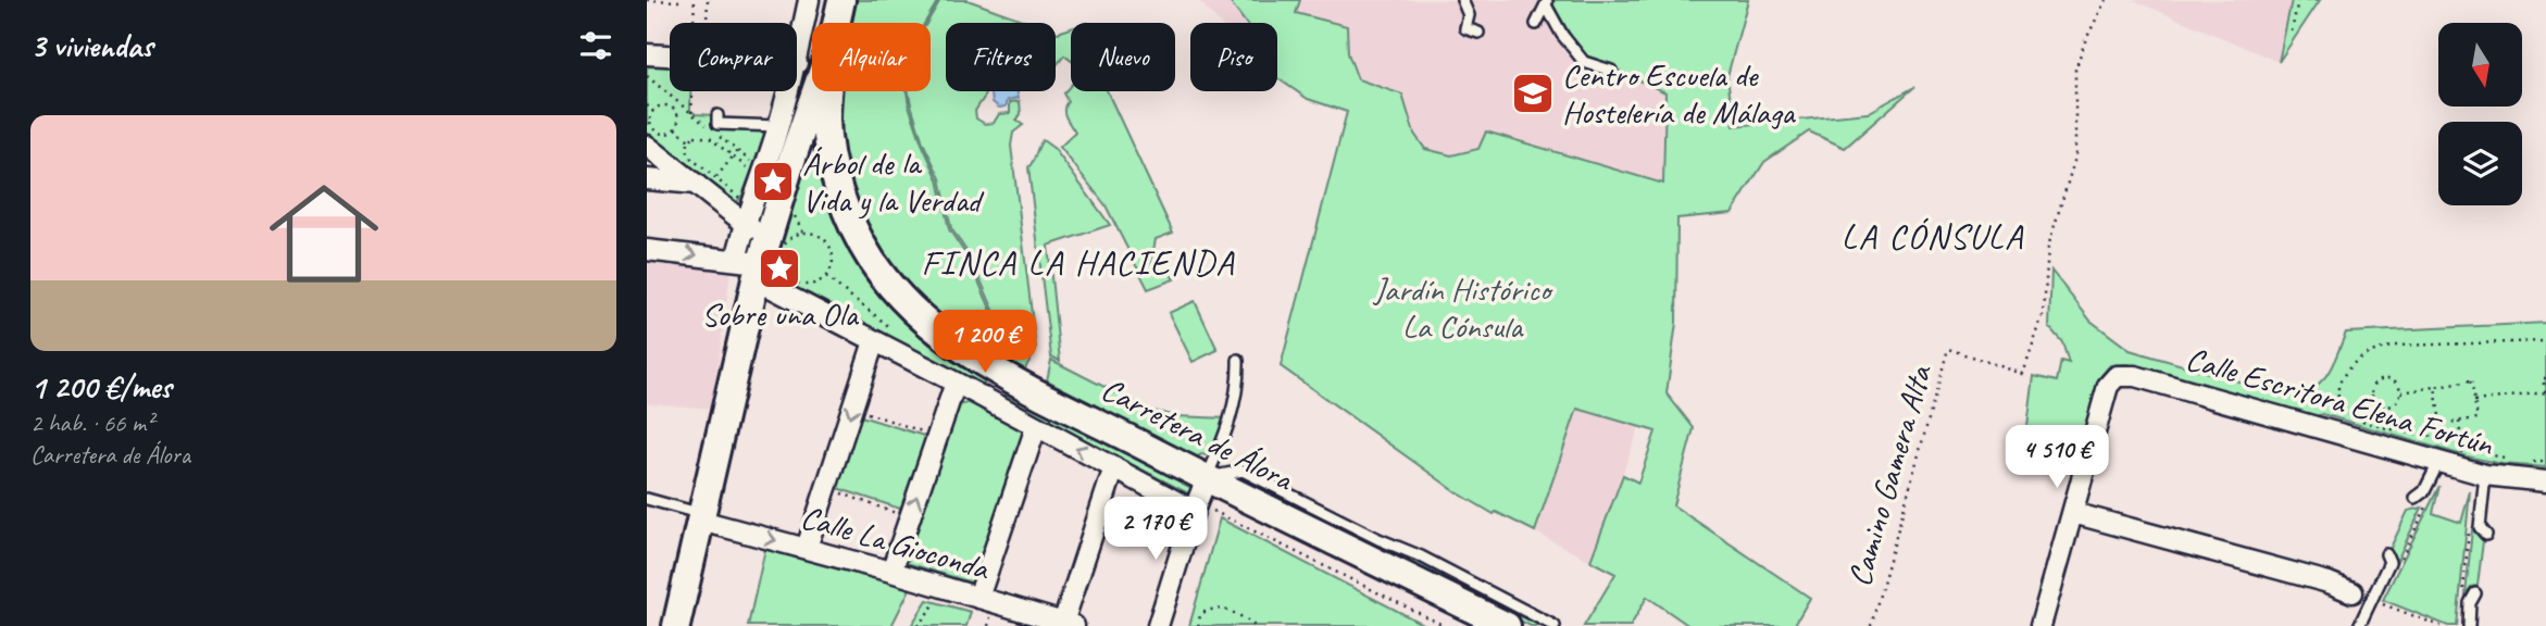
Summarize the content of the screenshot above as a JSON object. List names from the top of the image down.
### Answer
{
  "streets": {
    "main road": ["Carretera de Álora"],
    "street": ["Calle Escritora Elena Fortún", "Calle La Gioconda"],
    "path": ["Camino Gamera Alta"]
  },
  "districts": ["LA CÓNSULA", "FINCA LA HACIENDA"],
  "parks": ["Jardín Histórico La Cónsula"],
  "places": {
    "school or university": ["Centro Escuela de Hostelería de Málaga"],
    "place": ["Árbol de la Vida y la Verdad", "Sobre una Ola"]
  },
  "north": "bottom",
  "page": {
    "heading": "3 viviendas",
    "chip": [
      "Comprar",
      "Alquilar",
      "Filtros",
      "Nuevo",
      "Piso"
    ],
    "list": [
      {
        "name": "1 200 €/mes",
        "note": "2 hab. · 66 m² · Carretera de Álora"
      }
    ],
    "price": ["1 200 €", "4 510 €", "2 170 €"]
  }
}
